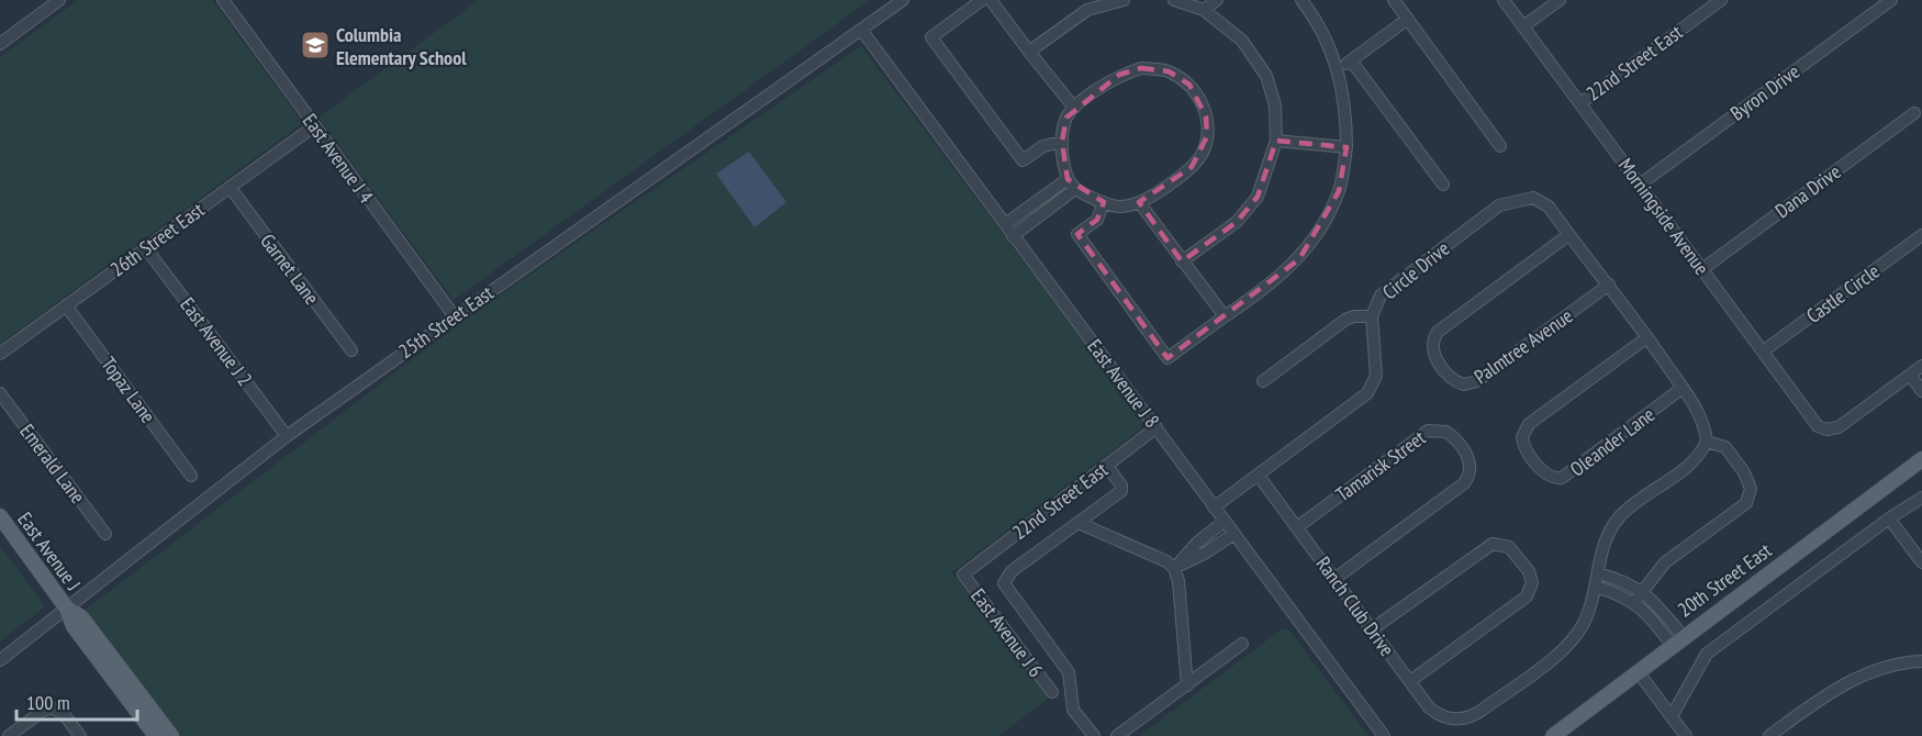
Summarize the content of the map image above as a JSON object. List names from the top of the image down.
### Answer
{
  "streets": {
    "main road": ["East Avenue J", "20th Street East"],
    "street": [
      "22nd Street East",
      "Byron Drive",
      "East Avenue J 4",
      "Dana Drive",
      "Morningside Avenue",
      "26th Street East",
      "Garnet Lane",
      "Circle Drive",
      "Castle Circle",
      "25th Street East",
      "East Avenue J 2",
      "Palmtree Avenue",
      "East Avenue J 8",
      "Topaz Lane",
      "Oleander Lane",
      "Emerald Lane",
      "Tamarisk Street",
      "Ranch Club Drive",
      "East Avenue J 6"
    ]
  },
  "crossings": [
    ["22nd Street East", "Morningside Avenue"],
    ["22nd Street East", "East Avenue J 8"],
    ["22nd Street East", "East Avenue J 6"],
    ["Byron Drive", "Morningside Avenue"],
    ["East Avenue J 4", "26th Street East"],
    ["East Avenue J 4", "25th Street East"],
    ["Dana Drive", "Morningside Avenue"],
    ["Morningside Avenue", "Castle Circle"],
    ["26th Street East", "Garnet Lane"],
    ["26th Street East", "East Avenue J 2"],
    ["26th Street East", "Topaz Lane"],
    ["Circle Drive", "Palmtree Avenue"],
    ["Circle Drive", "East Avenue J 8"],
    ["Circle Drive", "Ranch Club Drive"],
    ["25th Street East", "East Avenue J 2"],
    ["25th Street East", "East Avenue J 8"],
    ["25th Street East", "East Avenue J"],
    ["Tamarisk Street", "Ranch Club Drive"]
  ],
  "places": {
    "school or university": ["Columbia Elementary School"]
  },
  "scale_bar": "100 m"
}
